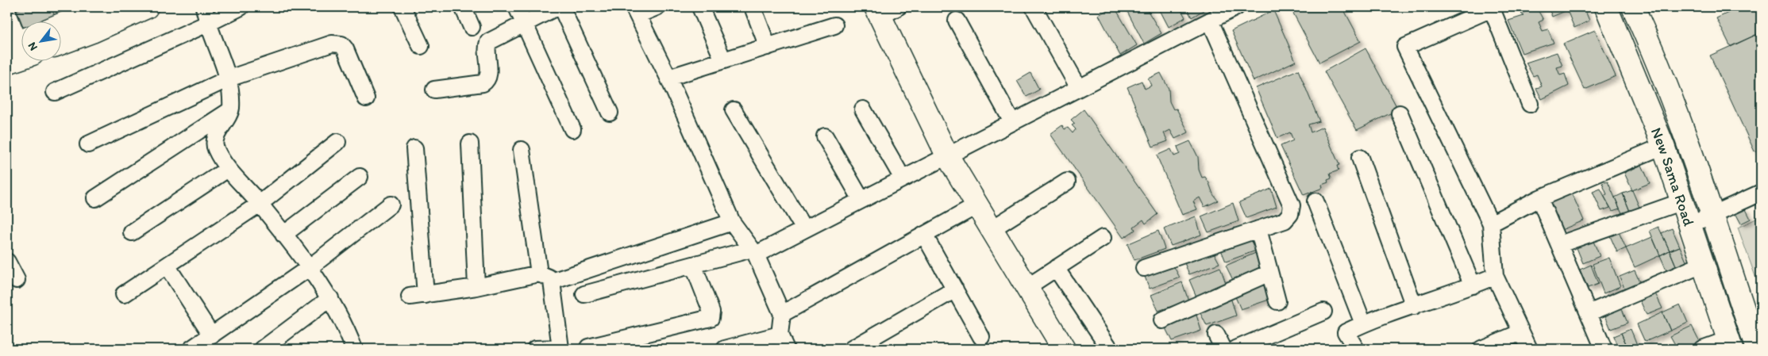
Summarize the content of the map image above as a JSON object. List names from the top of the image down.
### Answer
{
  "streets": {
    "main road": ["New Sama Road"]
  },
  "north": "bottom left"
}
